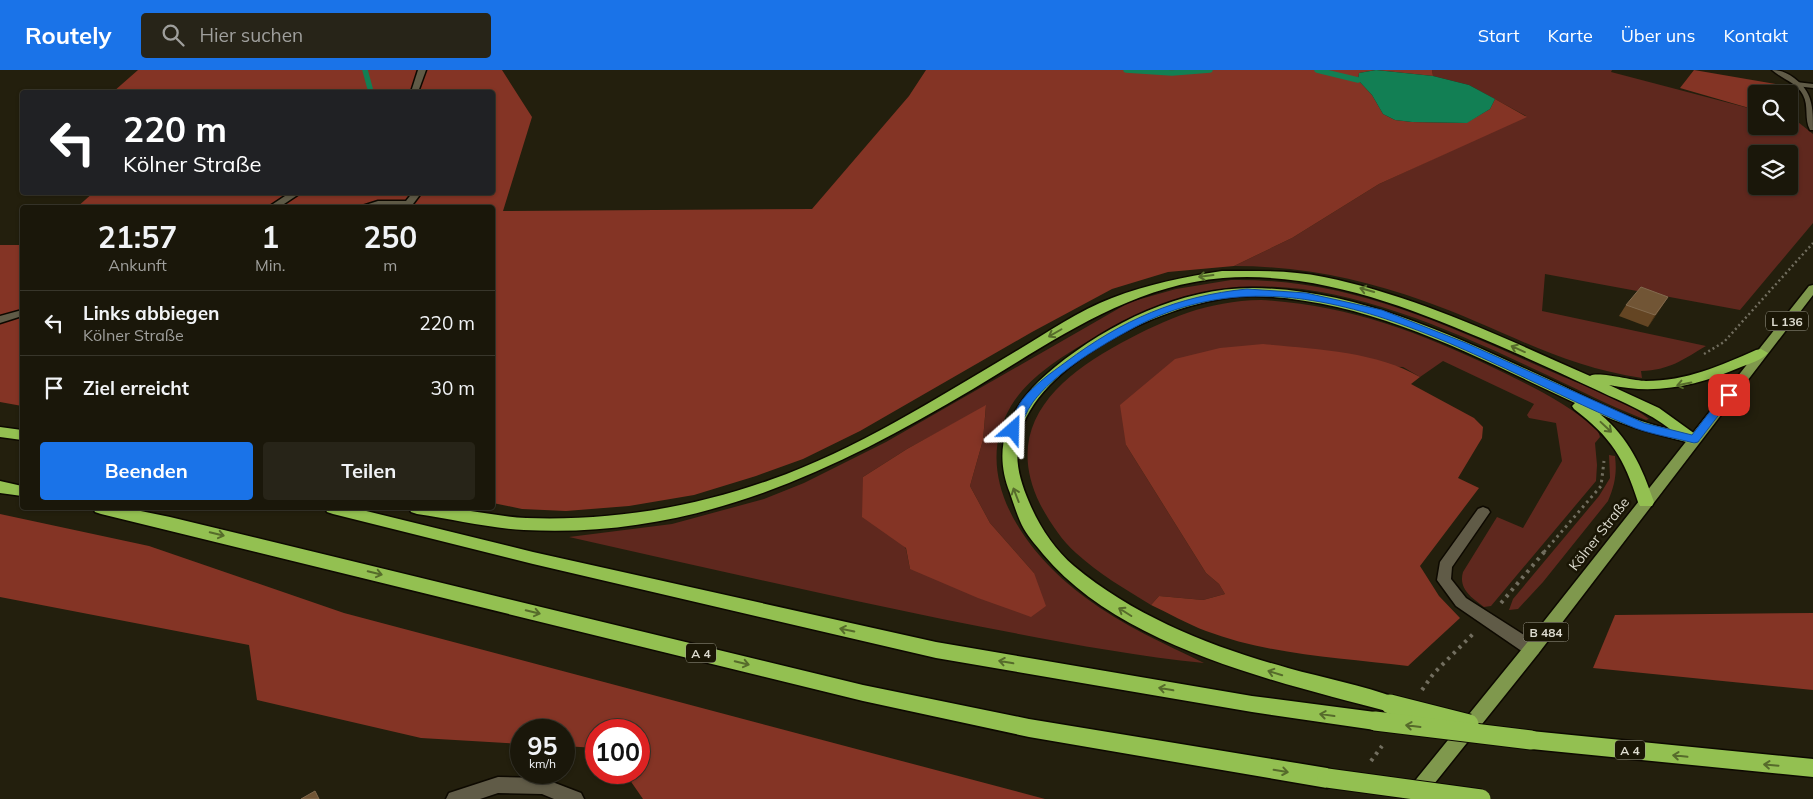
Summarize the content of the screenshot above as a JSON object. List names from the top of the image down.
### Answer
{
  "streets": {
    "highway": ["A 4"],
    "main road": ["L 136", "Kölner Straße", "B 484"]
  },
  "page": {
    "header": "Routely",
    "search": "Hier suchen",
    "nav": [
      "Start",
      "Karte",
      "Über uns",
      "Kontakt"
    ],
    "turn": ["220 m", "Kölner Straße"],
    "eta": [
      "21:57",
      "Ankunft",
      "1",
      "Min.",
      "250",
      "m"
    ],
    "list": [
      {
        "name": "Links abbiegen",
        "note": "Kölner Straße",
        "value": "220 m"
      },
      {
        "name": "Ziel erreicht",
        "value": "30 m"
      }
    ],
    "buttons": ["Beenden", "Teilen"],
    "speed": "95 km/h",
    "limit": "100"
  }
}
